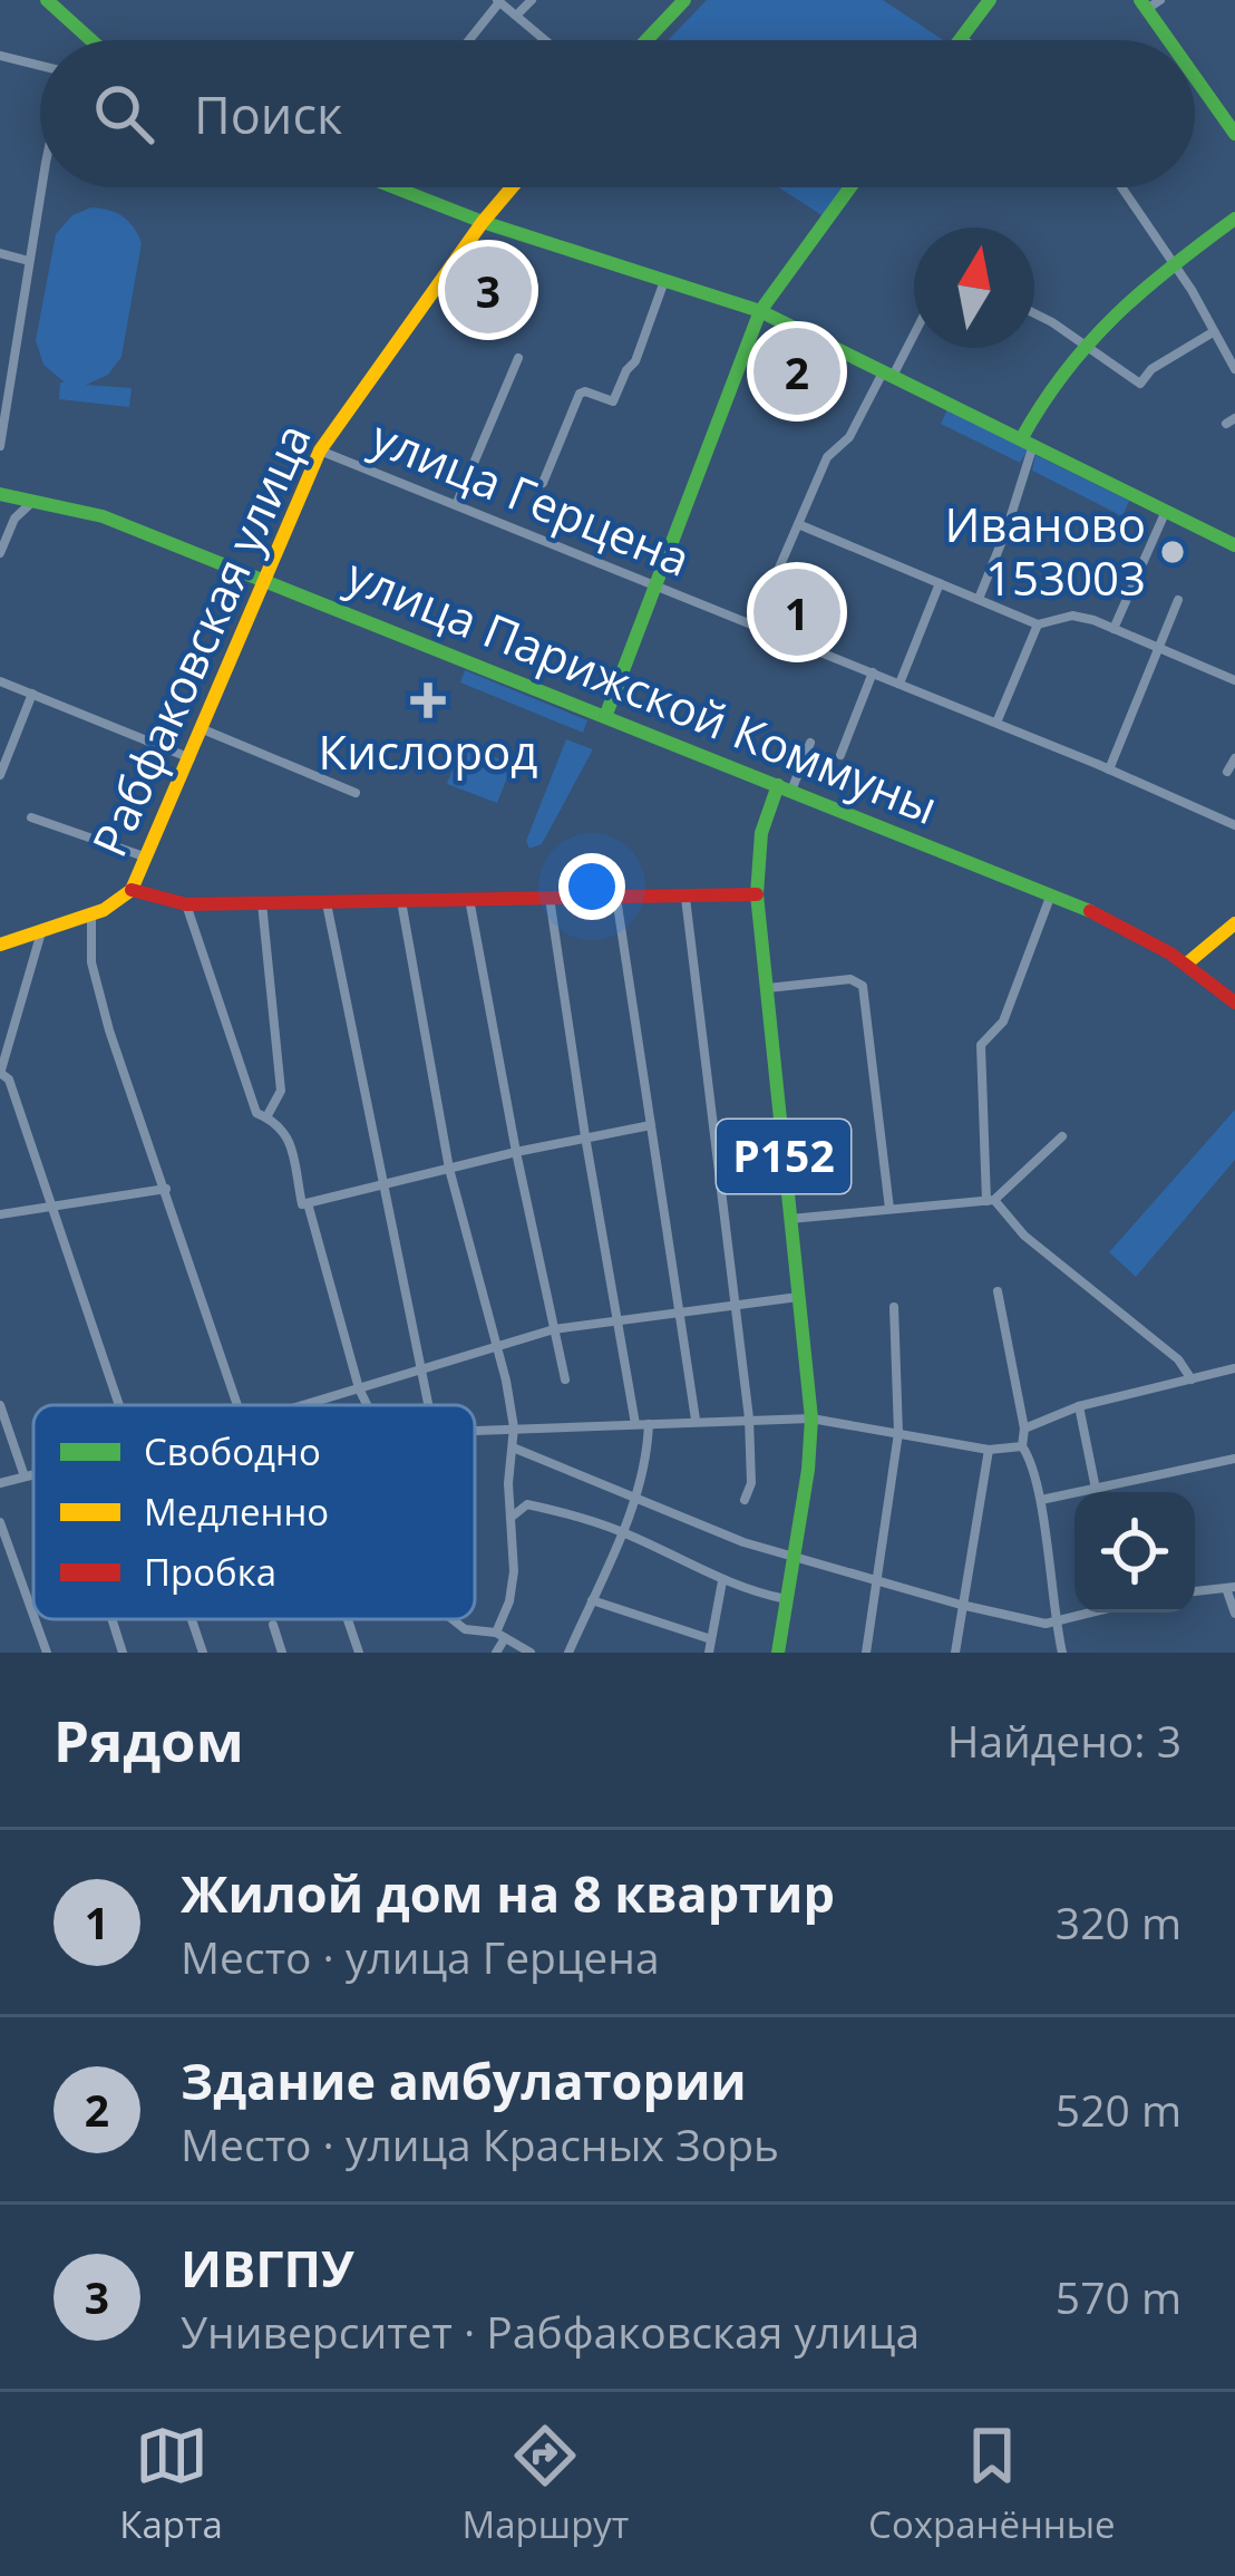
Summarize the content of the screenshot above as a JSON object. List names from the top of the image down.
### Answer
{
  "streets": {
    "street": [
      "улица Герцена",
      "Рабфаковская улица",
      "улица Парижской Коммуны",
      "Р152"
    ]
  },
  "crossings": [
    ["улица Герцена", "Рабфаковская улица"],
    ["Рабфаковская улица", "улица Парижской Коммуны"],
    ["улица Парижской Коммуны", "Р152"]
  ],
  "places": {
    "other": ["Иваново 153003"],
    "health": ["Кислород"]
  },
  "legend": ["Свободно", "Медленно", "Пробка"],
  "north": "top",
  "page": {
    "search": "Поиск",
    "pins": ["3", "2", "1"],
    "heading": ["Рядом", "Найдено: 3"],
    "list": [
      {
        "mark": "1",
        "name": "Жилой дом на 8 квартир",
        "note": "Место · улица Герцена",
        "value": "320 m"
      },
      {
        "mark": "2",
        "name": "Здание амбулатории",
        "note": "Место · улица Красных Зорь",
        "value": "520 m"
      },
      {
        "mark": "3",
        "name": "ИВГПУ",
        "note": "Университет · Рабфаковская улица",
        "value": "570 m"
      }
    ],
    "nav": ["Карта", "Маршрут", "Сохранённые"]
  }
}
